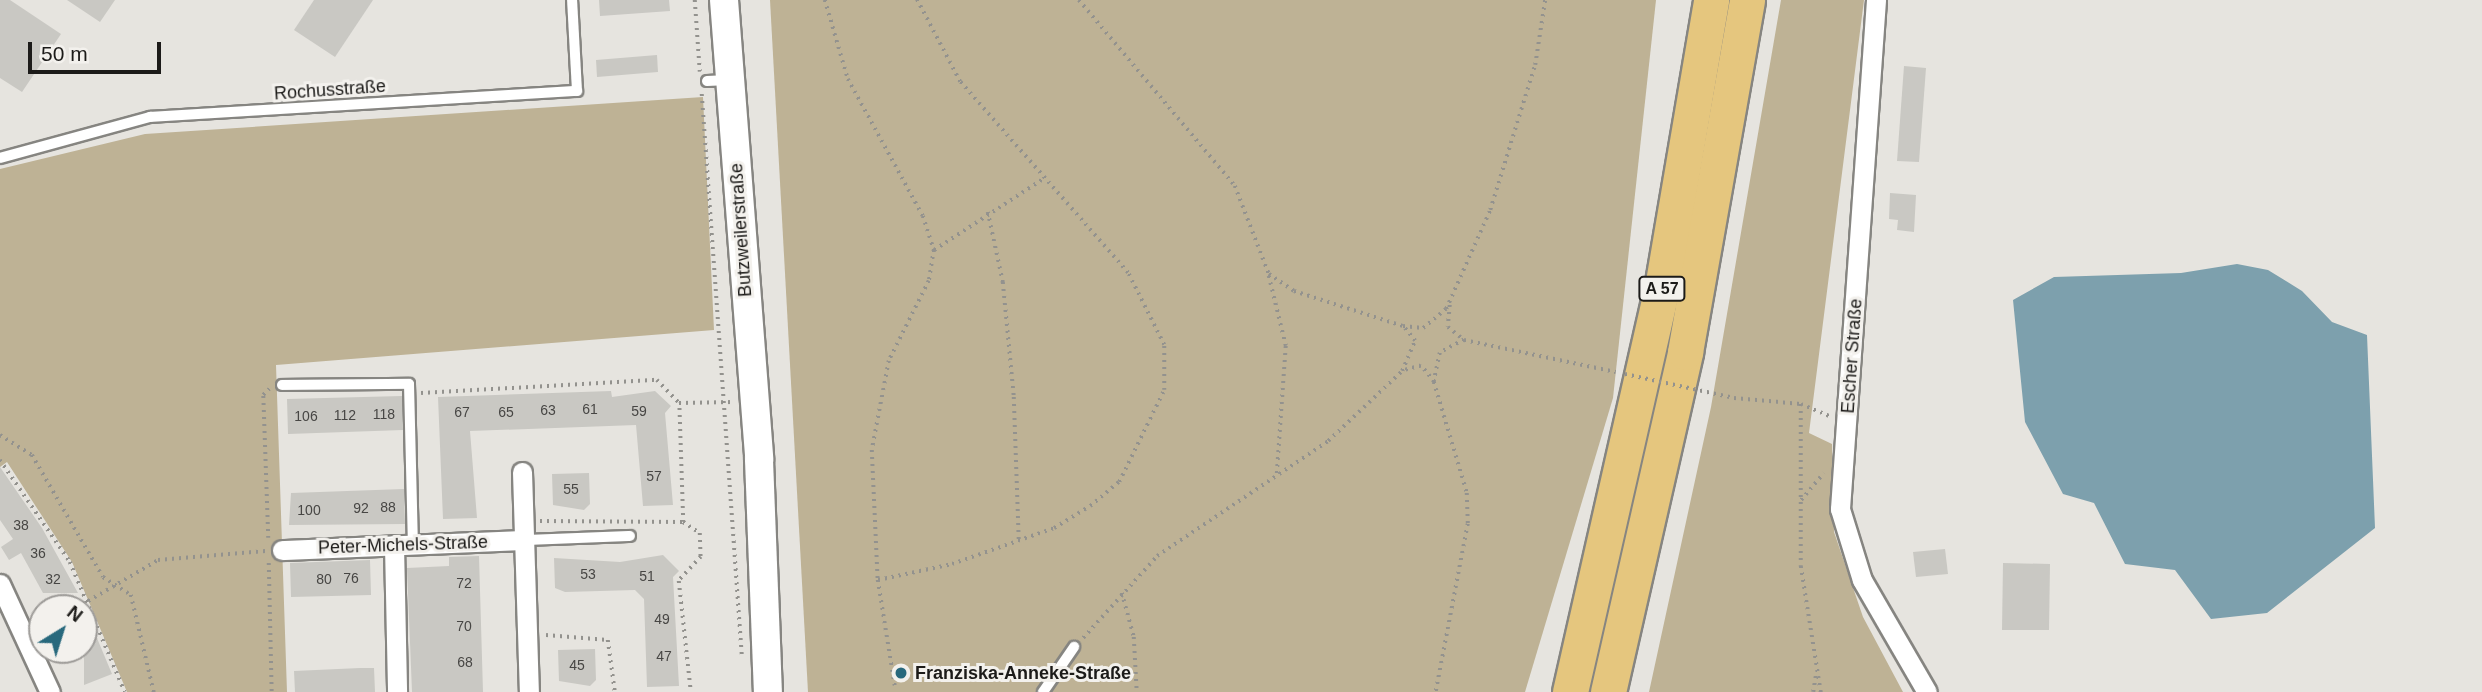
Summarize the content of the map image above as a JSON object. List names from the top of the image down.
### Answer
{
  "streets": {
    "highway": ["A 57"],
    "main road": ["Butzweilerstraße"],
    "street": ["Escher Straße", "Peter-Michels-Straße"],
    "lane": ["Rochusstraße"]
  },
  "places": ["Franziska-Anneke-Straße"],
  "house_numbers": [
    "61",
    "63",
    "59",
    "67",
    "65",
    "118",
    "112",
    "106",
    "57",
    "55",
    "88",
    "92",
    "100",
    "38",
    "36",
    "53",
    "51",
    "76",
    "32",
    "80",
    "72",
    "49",
    "70",
    "47",
    "68",
    "45"
  ],
  "scale_bar": "50 m",
  "north": "top right"
}
